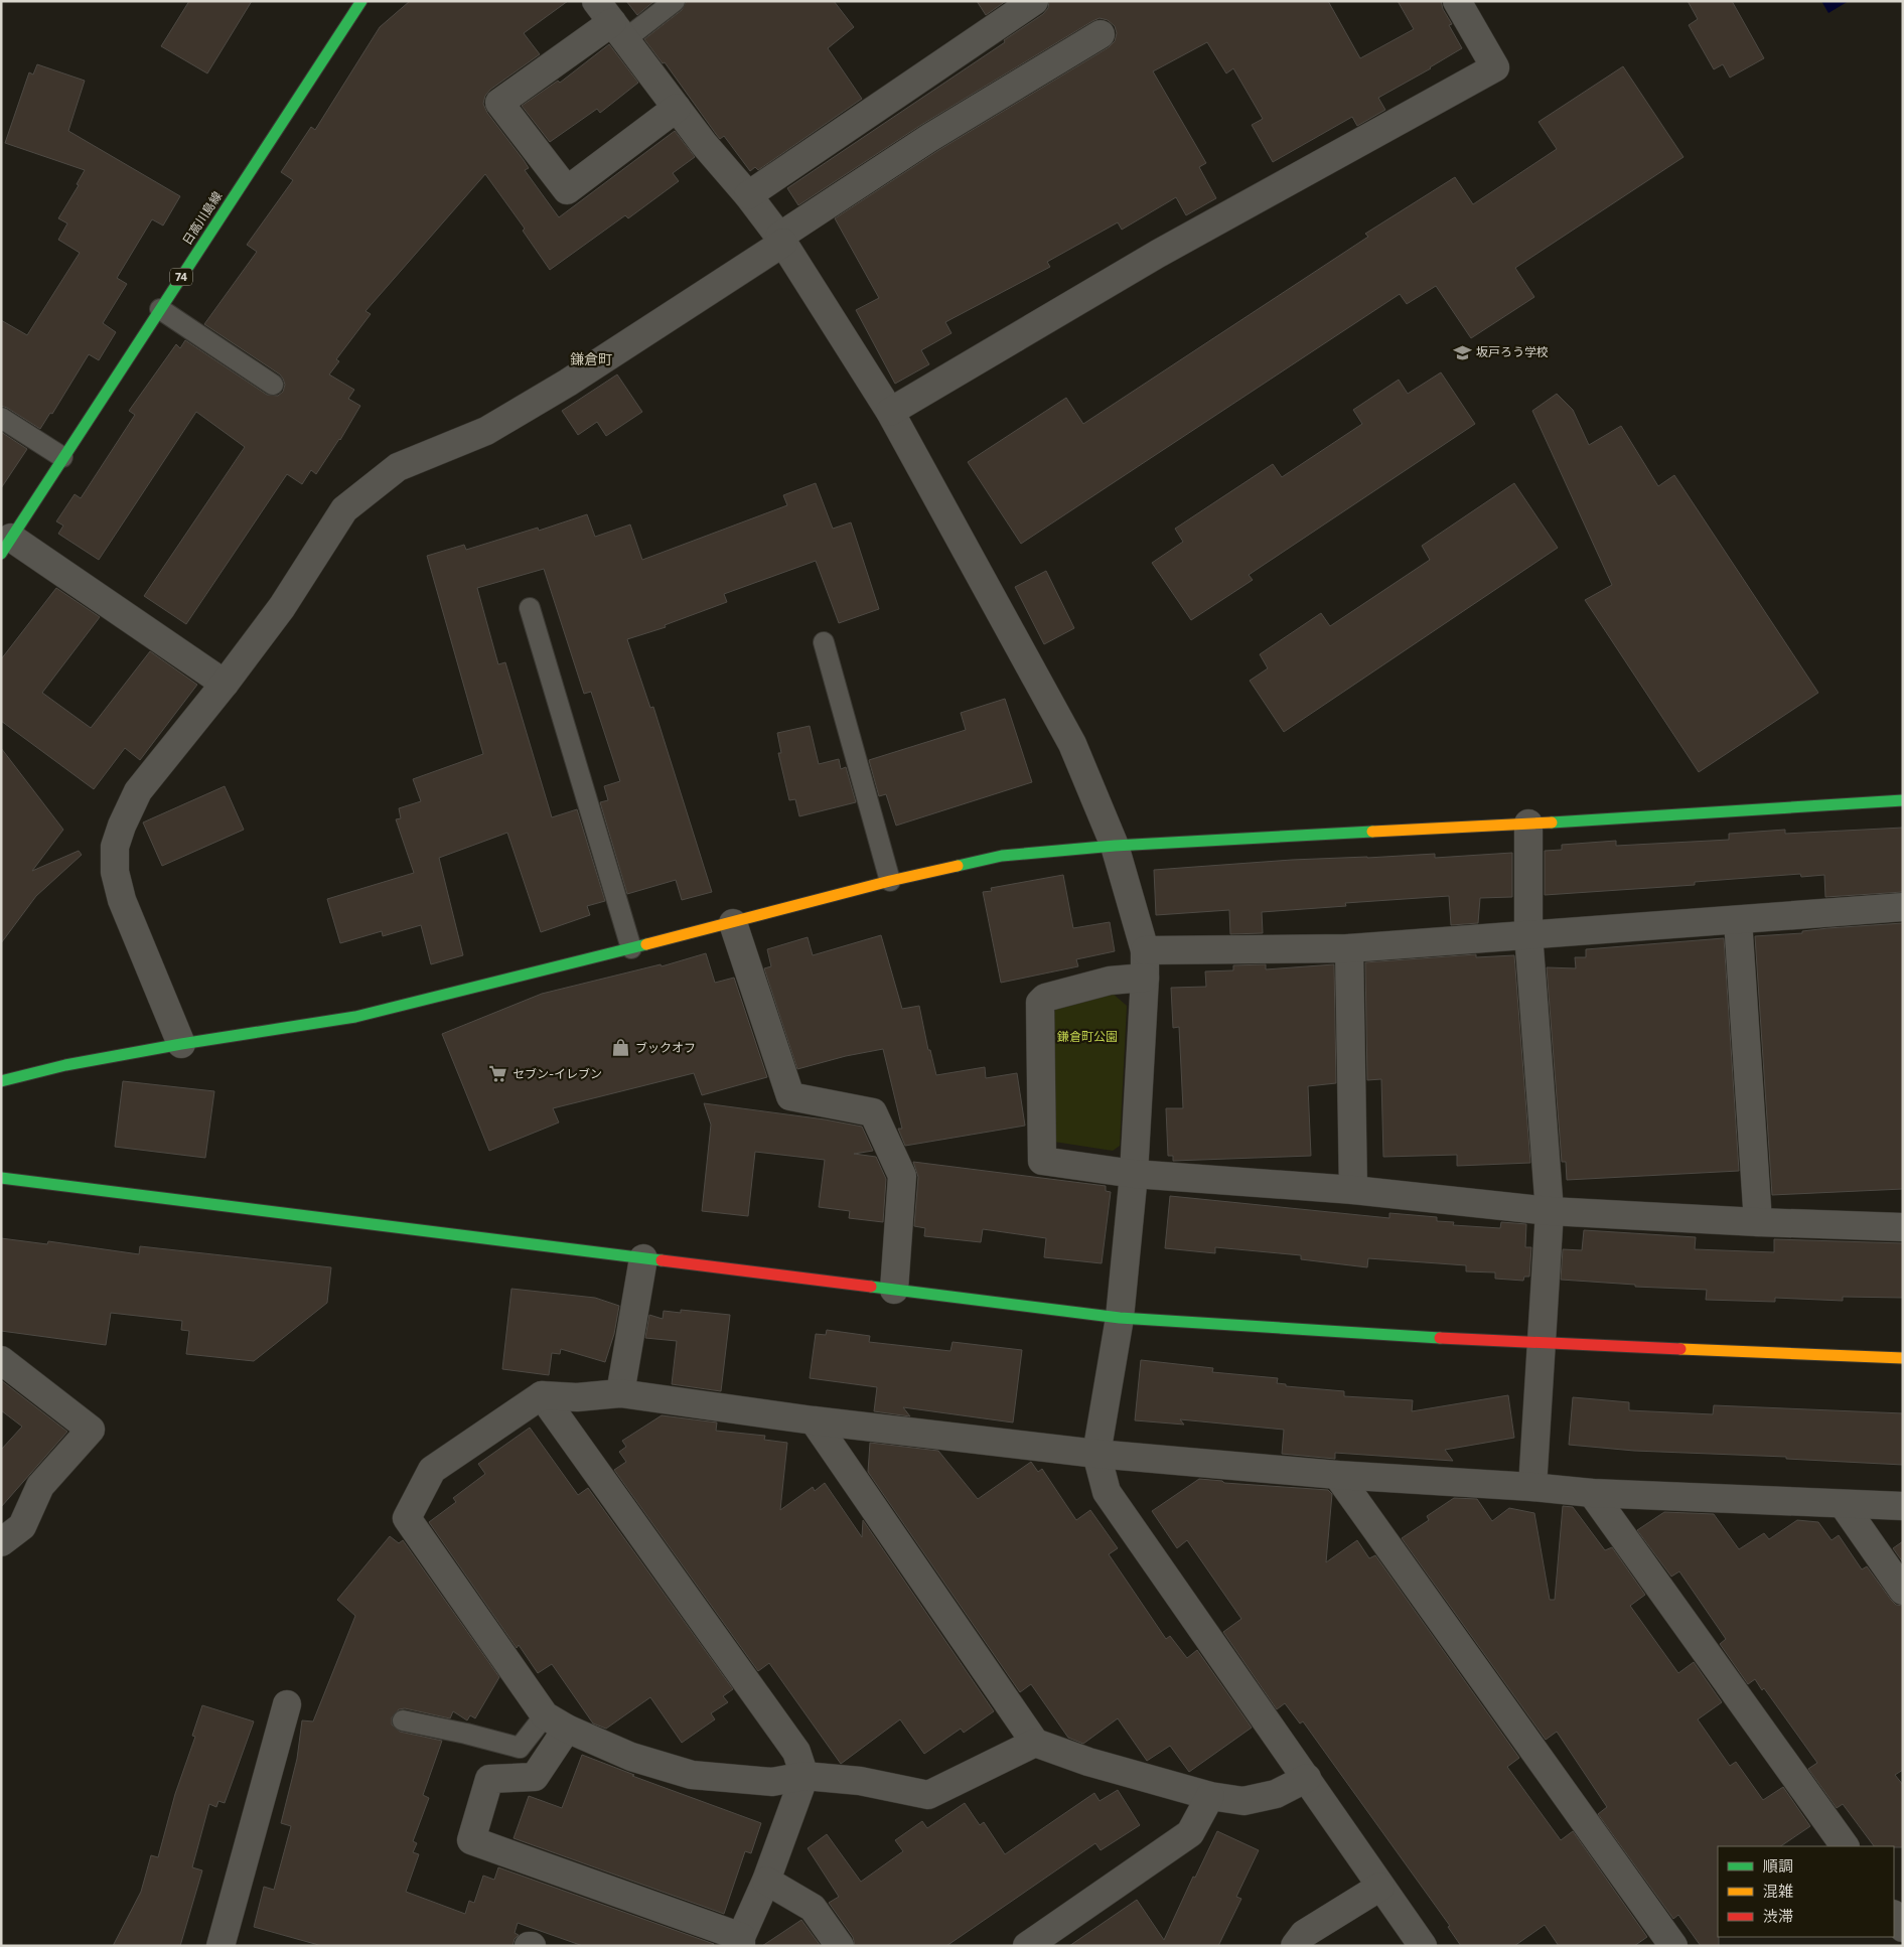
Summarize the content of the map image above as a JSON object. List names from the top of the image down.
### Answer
{
  "streets": {
    "street": ["日高川島線", "74"]
  },
  "districts": ["鎌倉町"],
  "parks": ["鎌倉町公園"],
  "places": {
    "school or university": ["坂戸ろう学校"],
    "shop": ["ブックオフ"],
    "supermarket": ["セブン-イレブン"]
  },
  "legend": ["順調", "混雑", "渋滞"]
}
